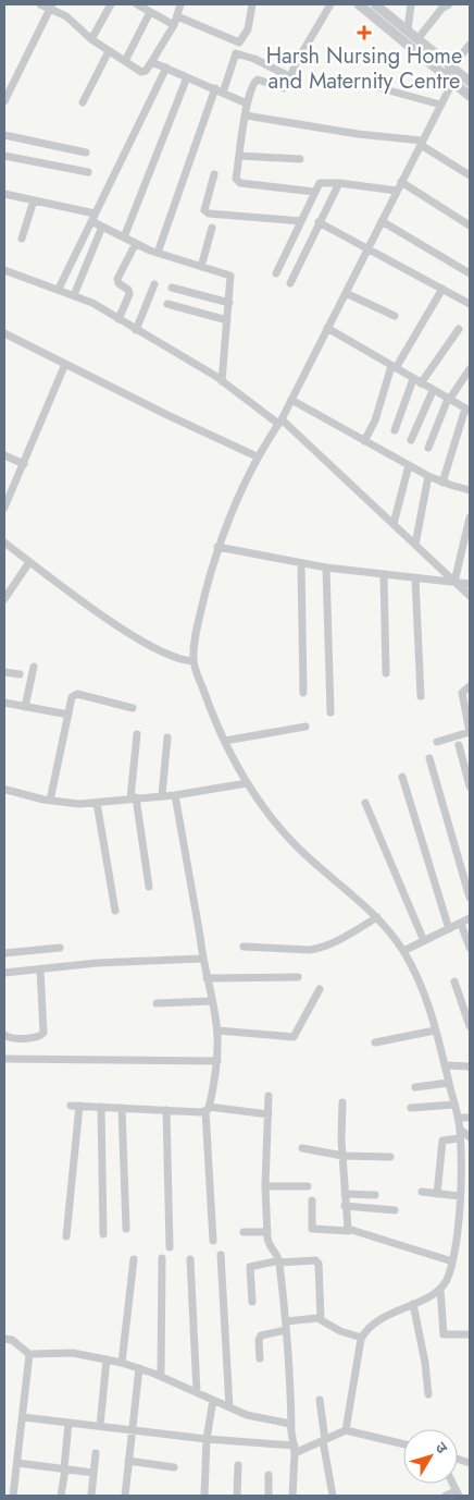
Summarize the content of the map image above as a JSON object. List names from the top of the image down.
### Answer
{
  "places": {
    "health": ["Harsh Nursing Home and Maternity Centre"]
  },
  "north": "top right"
}
